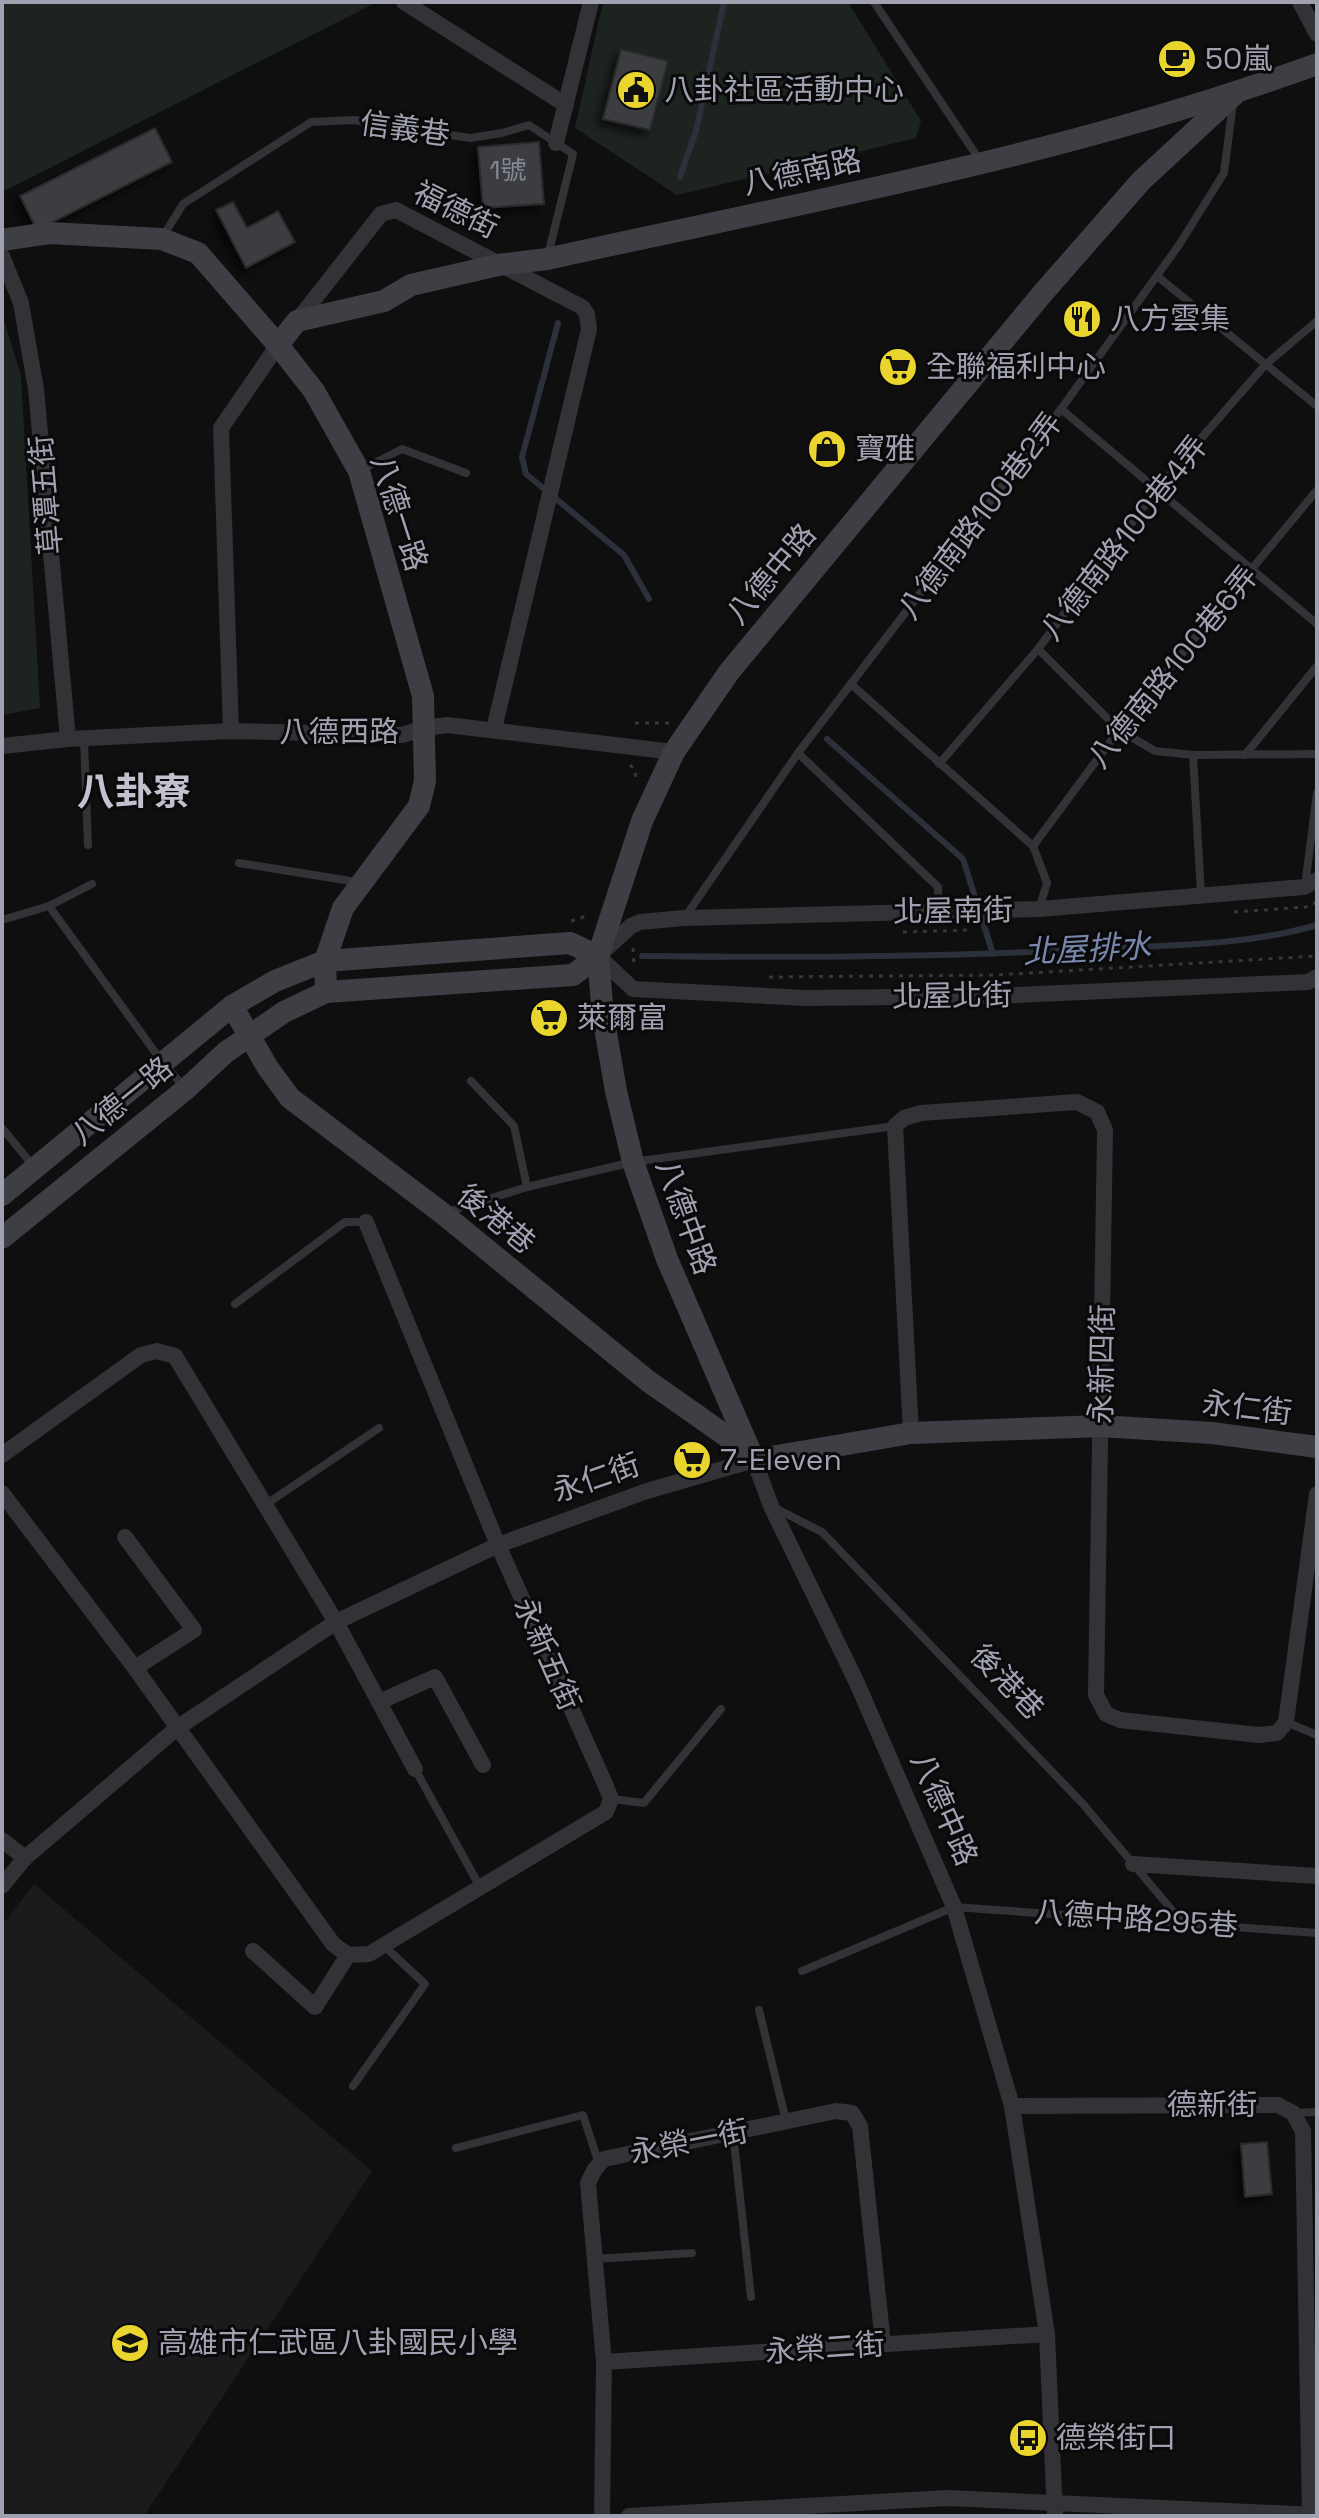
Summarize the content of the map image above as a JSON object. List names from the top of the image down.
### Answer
{
  "streets": {
    "street": [
      "八德南路",
      "福德街",
      "草潭五街",
      "八德一路",
      "八德中路",
      "八德西路",
      "北屋南街",
      "北屋北街",
      "後港巷",
      "永新四街",
      "永仁街",
      "永新五街",
      "德新街",
      "永榮一街",
      "永榮二街"
    ],
    "lane": [
      "信義巷",
      "八德南路100巷2弄",
      "八德南路100巷4弄",
      "八德南路100巷6弄",
      "八德中路295巷"
    ]
  },
  "crossings": [
    ["信義巷", "八德一路"],
    ["八德南路", "福德街"],
    ["八德南路", "八德南路100巷2弄"],
    ["八德南路", "八德中路"],
    ["福德街", "八德一路"],
    ["福德街", "八德西路"],
    ["草潭五街", "八德西路"],
    ["八德一路", "八德中路"],
    ["八德一路", "八德西路"],
    ["八德一路", "後港巷"],
    ["八德南路100巷2弄", "八德中路"],
    ["八德南路100巷2弄", "北屋南街"],
    ["八德中路", "八德西路"],
    ["八德中路", "後港巷"],
    ["八德中路", "永仁街"],
    ["八德中路", "八德中路295巷"],
    ["八德中路", "德新街"],
    ["八德中路", "永榮二街"],
    ["後港巷", "永仁街"],
    ["後港巷", "八德中路295巷"],
    ["永新四街", "永仁街"],
    ["永仁街", "永新五街"],
    ["永榮一街", "永榮二街"]
  ],
  "districts": ["八卦寮"],
  "water": ["北屋排水"],
  "places": {
    "cafe": ["50嵐"],
    "public building": ["八卦社區活動中心"],
    "restaurant": ["八方雲集"],
    "supermarket": ["全聯福利中心", "萊爾富", "7-Eleven"],
    "shop": ["寶雅"],
    "school or university": ["高雄市仁武區八卦國民小學"],
    "bus stop": ["德榮街口"]
  },
  "house_numbers": ["1號"]
}
